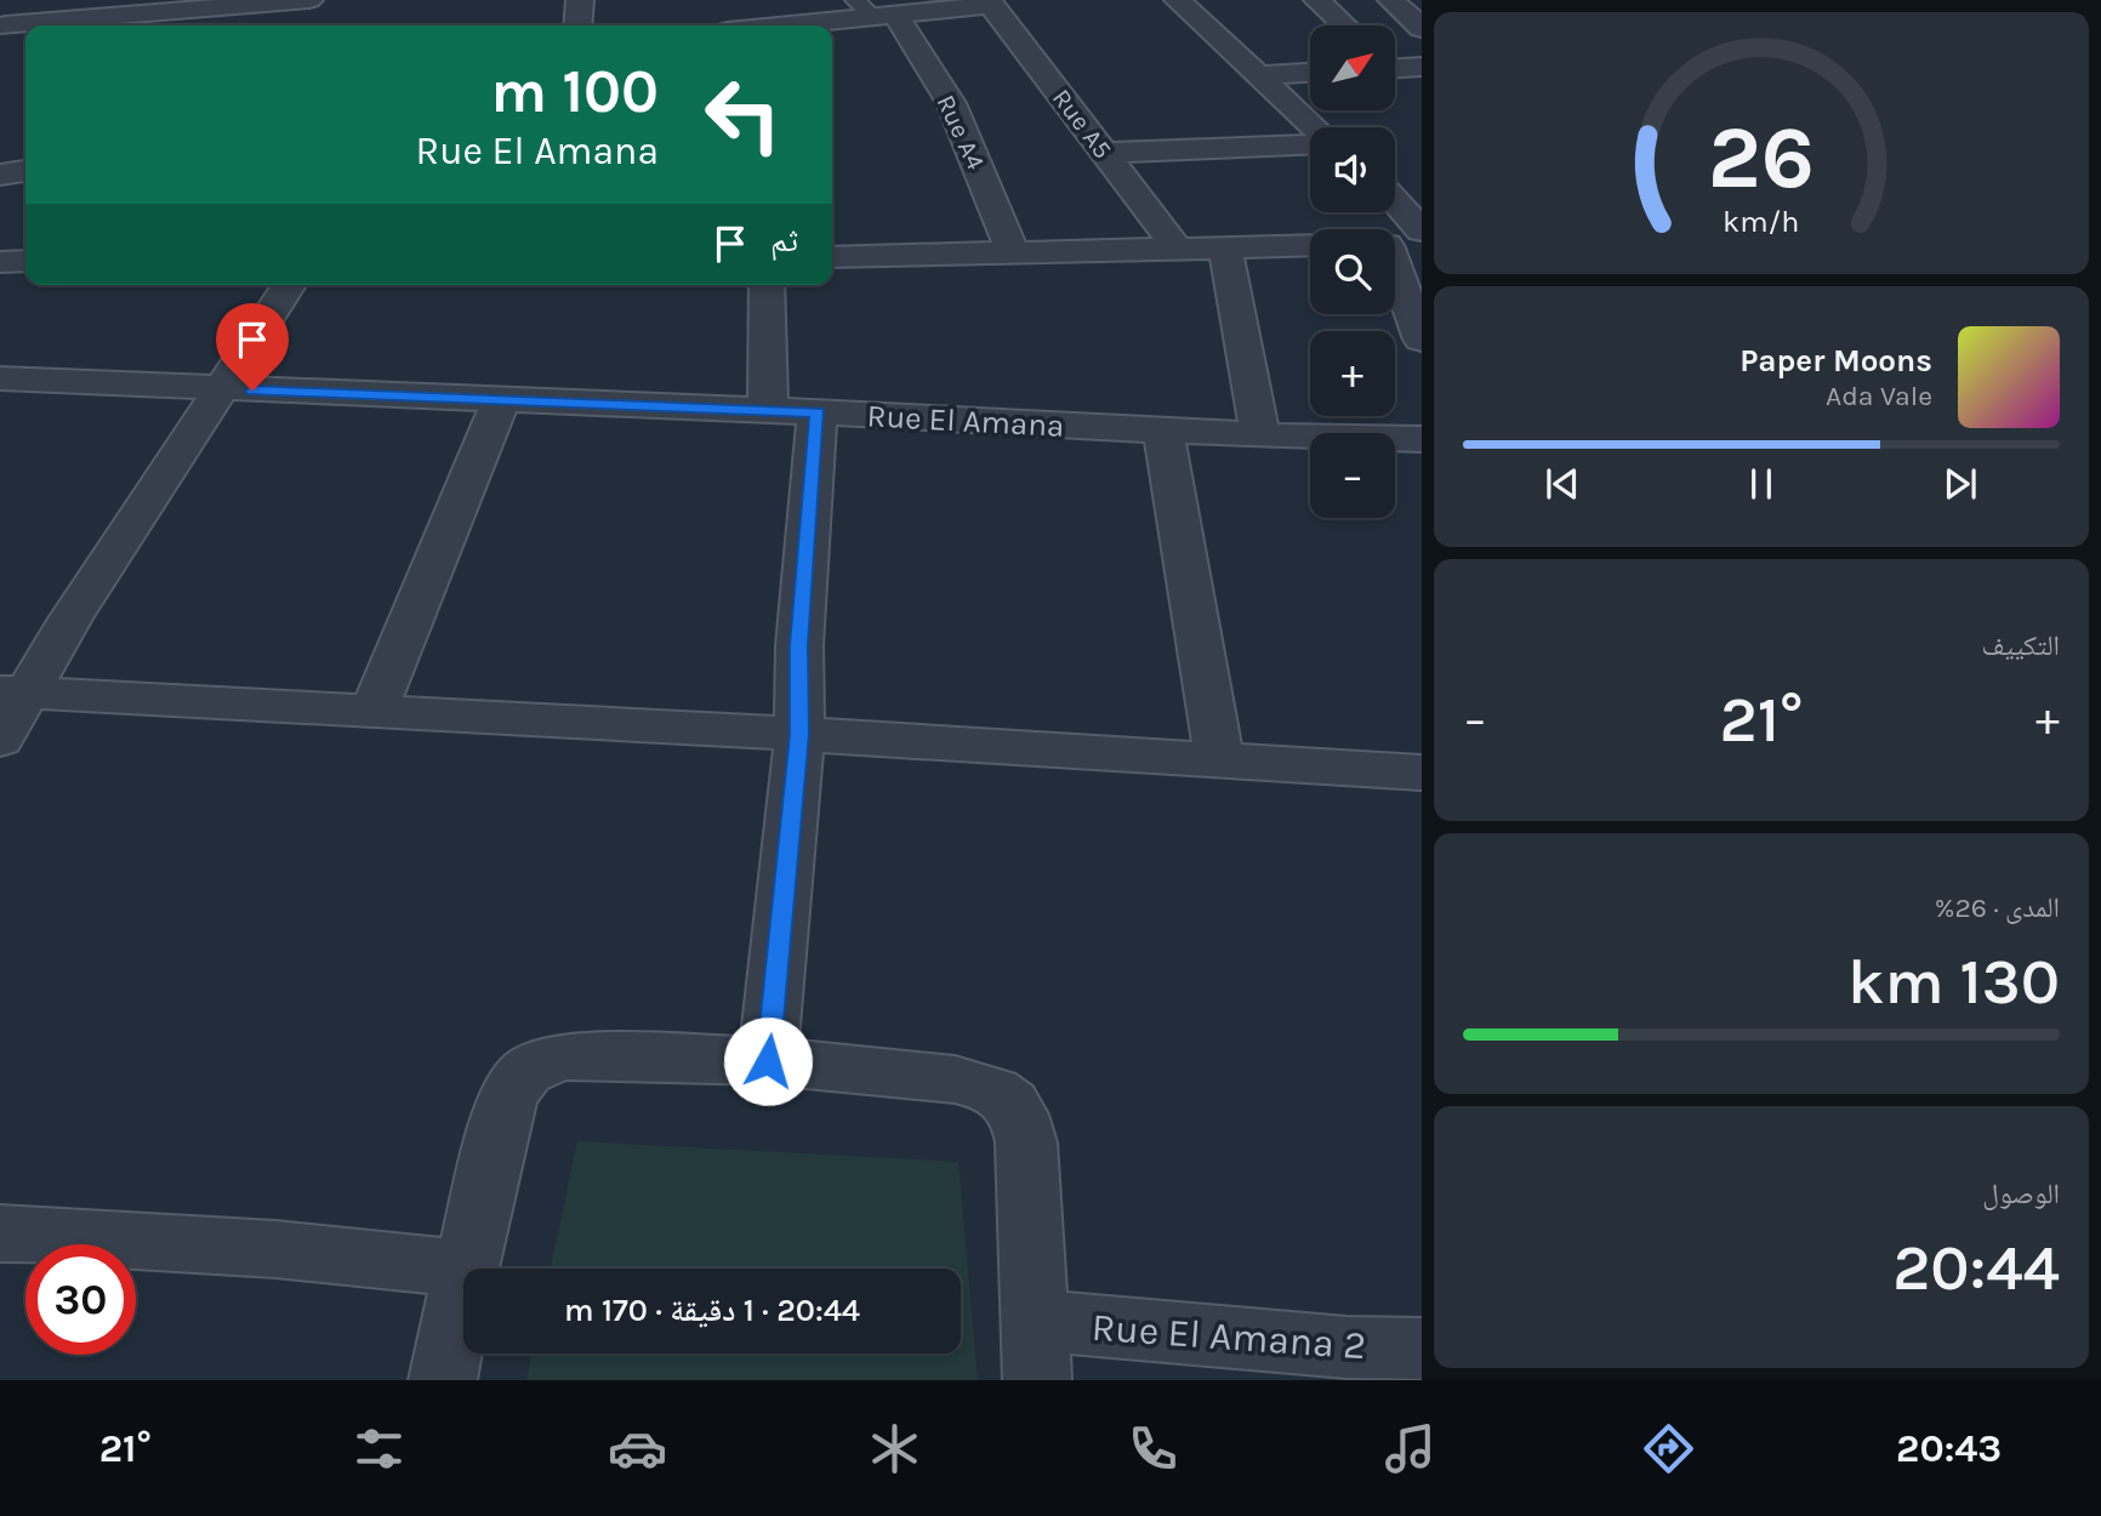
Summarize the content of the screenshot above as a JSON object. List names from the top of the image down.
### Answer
{
  "streets": {
    "street": [
      "Rue A5",
      "Rue A4",
      "Rue El Amana",
      "Rue El Amana 2"
    ]
  },
  "north": "top right",
  "page": {
    "map_buttons": ["+", "−"],
    "turn": ["100 m", "Rue El Amana"],
    "then": "ثم",
    "song": ["Paper Moons", "Ada Vale"],
    "tile": [
      "التكييف",
      ["المدى · 26%", "130 km"],
      ["الوصول", "20:44"]
    ],
    "heat": ["−", "21°", "+"],
    "limit": "30",
    "trip": "20:44 · 1 دقيقة · 170 m",
    "tabs": ["20:43", "21°"],
    "gauge": ["26", "km/h"]
  }
}
